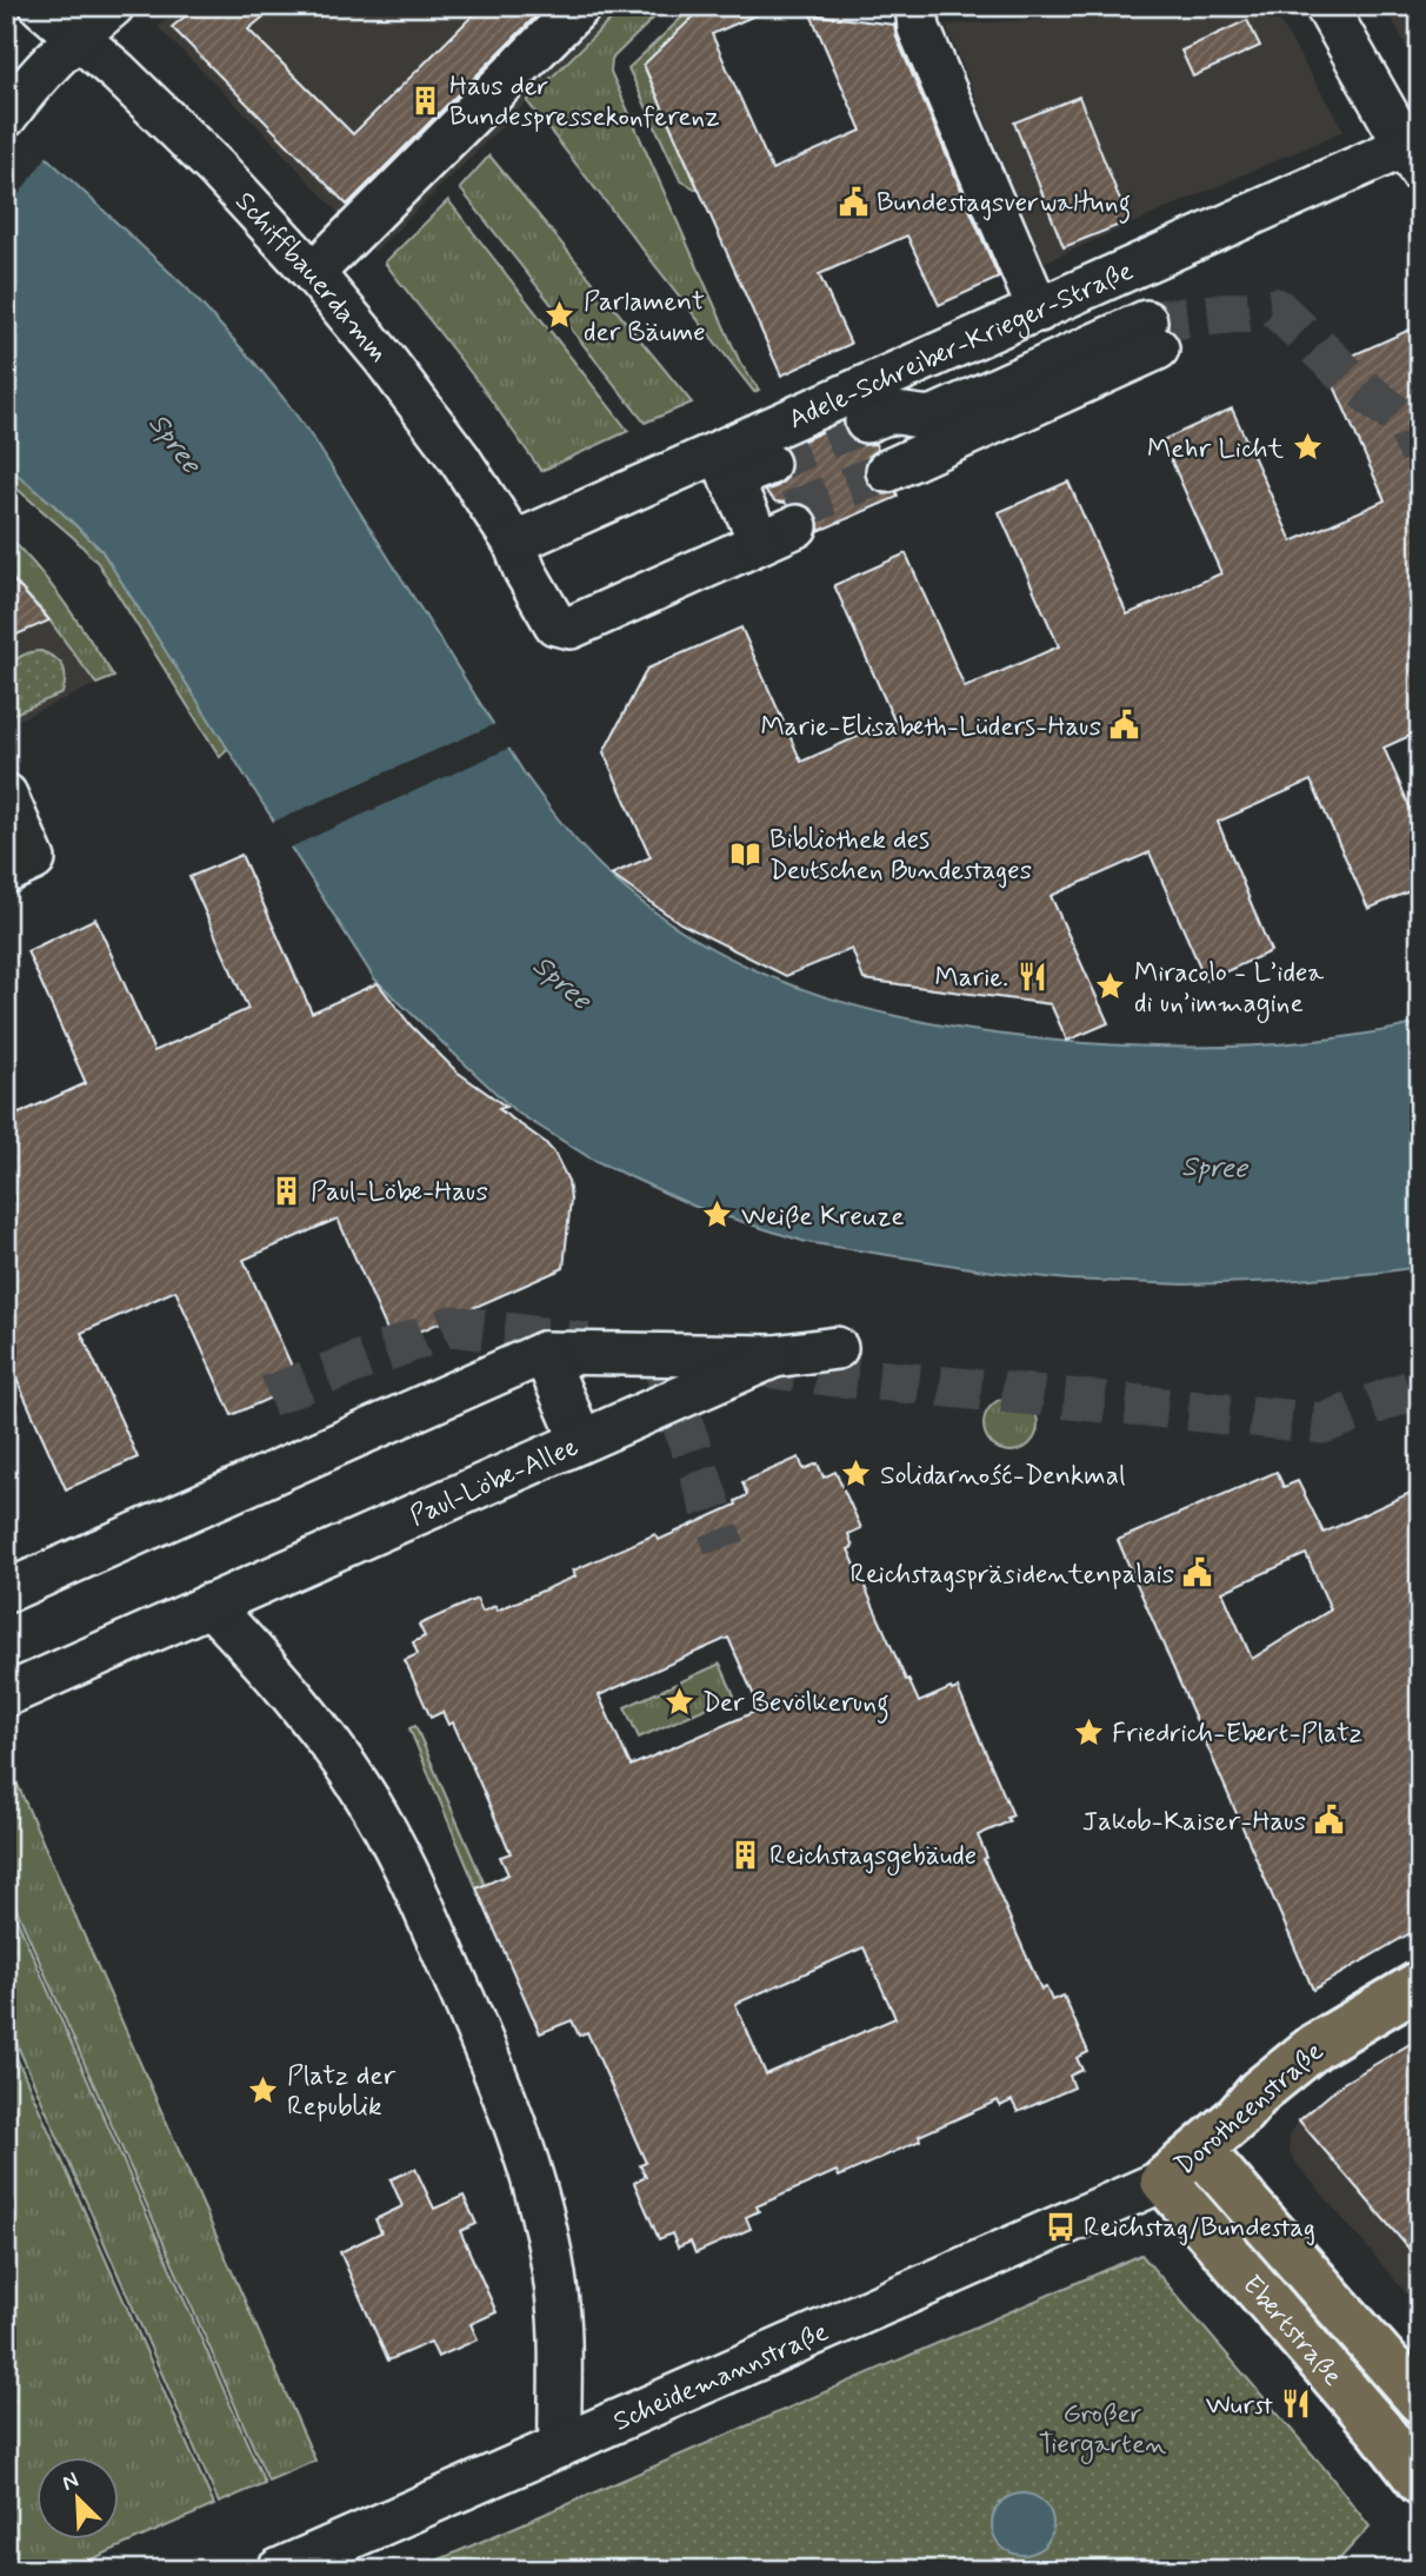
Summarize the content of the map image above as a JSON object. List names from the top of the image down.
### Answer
{
  "streets": {
    "main road": ["Dorotheenstraße", "Ebertstraße"],
    "street": [
      "Schiffbauerdamm",
      "Adele-Schreiber-Krieger-Straße",
      "Paul-Löbe-Allee",
      "Scheidemannstraße"
    ]
  },
  "crossings": [
    ["Schiffbauerdamm", "Adele-Schreiber-Krieger-Straße"],
    ["Dorotheenstraße", "Ebertstraße"],
    ["Dorotheenstraße", "Scheidemannstraße"],
    ["Ebertstraße", "Scheidemannstraße"]
  ],
  "water": ["Spree"],
  "parks": ["Großer Tiergarten"],
  "places": {
    "building": ["Haus der Bundespressekonferenz", "Paul-Löbe-Haus", "Reichstagsgebäude"],
    "public building": [
      "Bundestagsverwaltung",
      "Marie-Elisabeth-Lüders-Haus",
      "Reichstagspräsidentenpalais",
      "Jakob-Kaiser-Haus"
    ],
    "place": [
      "Parlament der Bäume",
      "Mehr Licht",
      "Miracolo - L’idea di un’immagine",
      "Weiße Kreuze",
      "Solidarność-Denkmal",
      "Der Bevölkerung",
      "Friedrich-Ebert-Platz",
      "Platz der Republik"
    ],
    "library": ["Bibliothek des Deutschen Bundestages"],
    "restaurant": ["Marie.", "Wurst"],
    "bus stop": ["Reichstag/Bundestag"]
  },
  "north": "top left"
}
